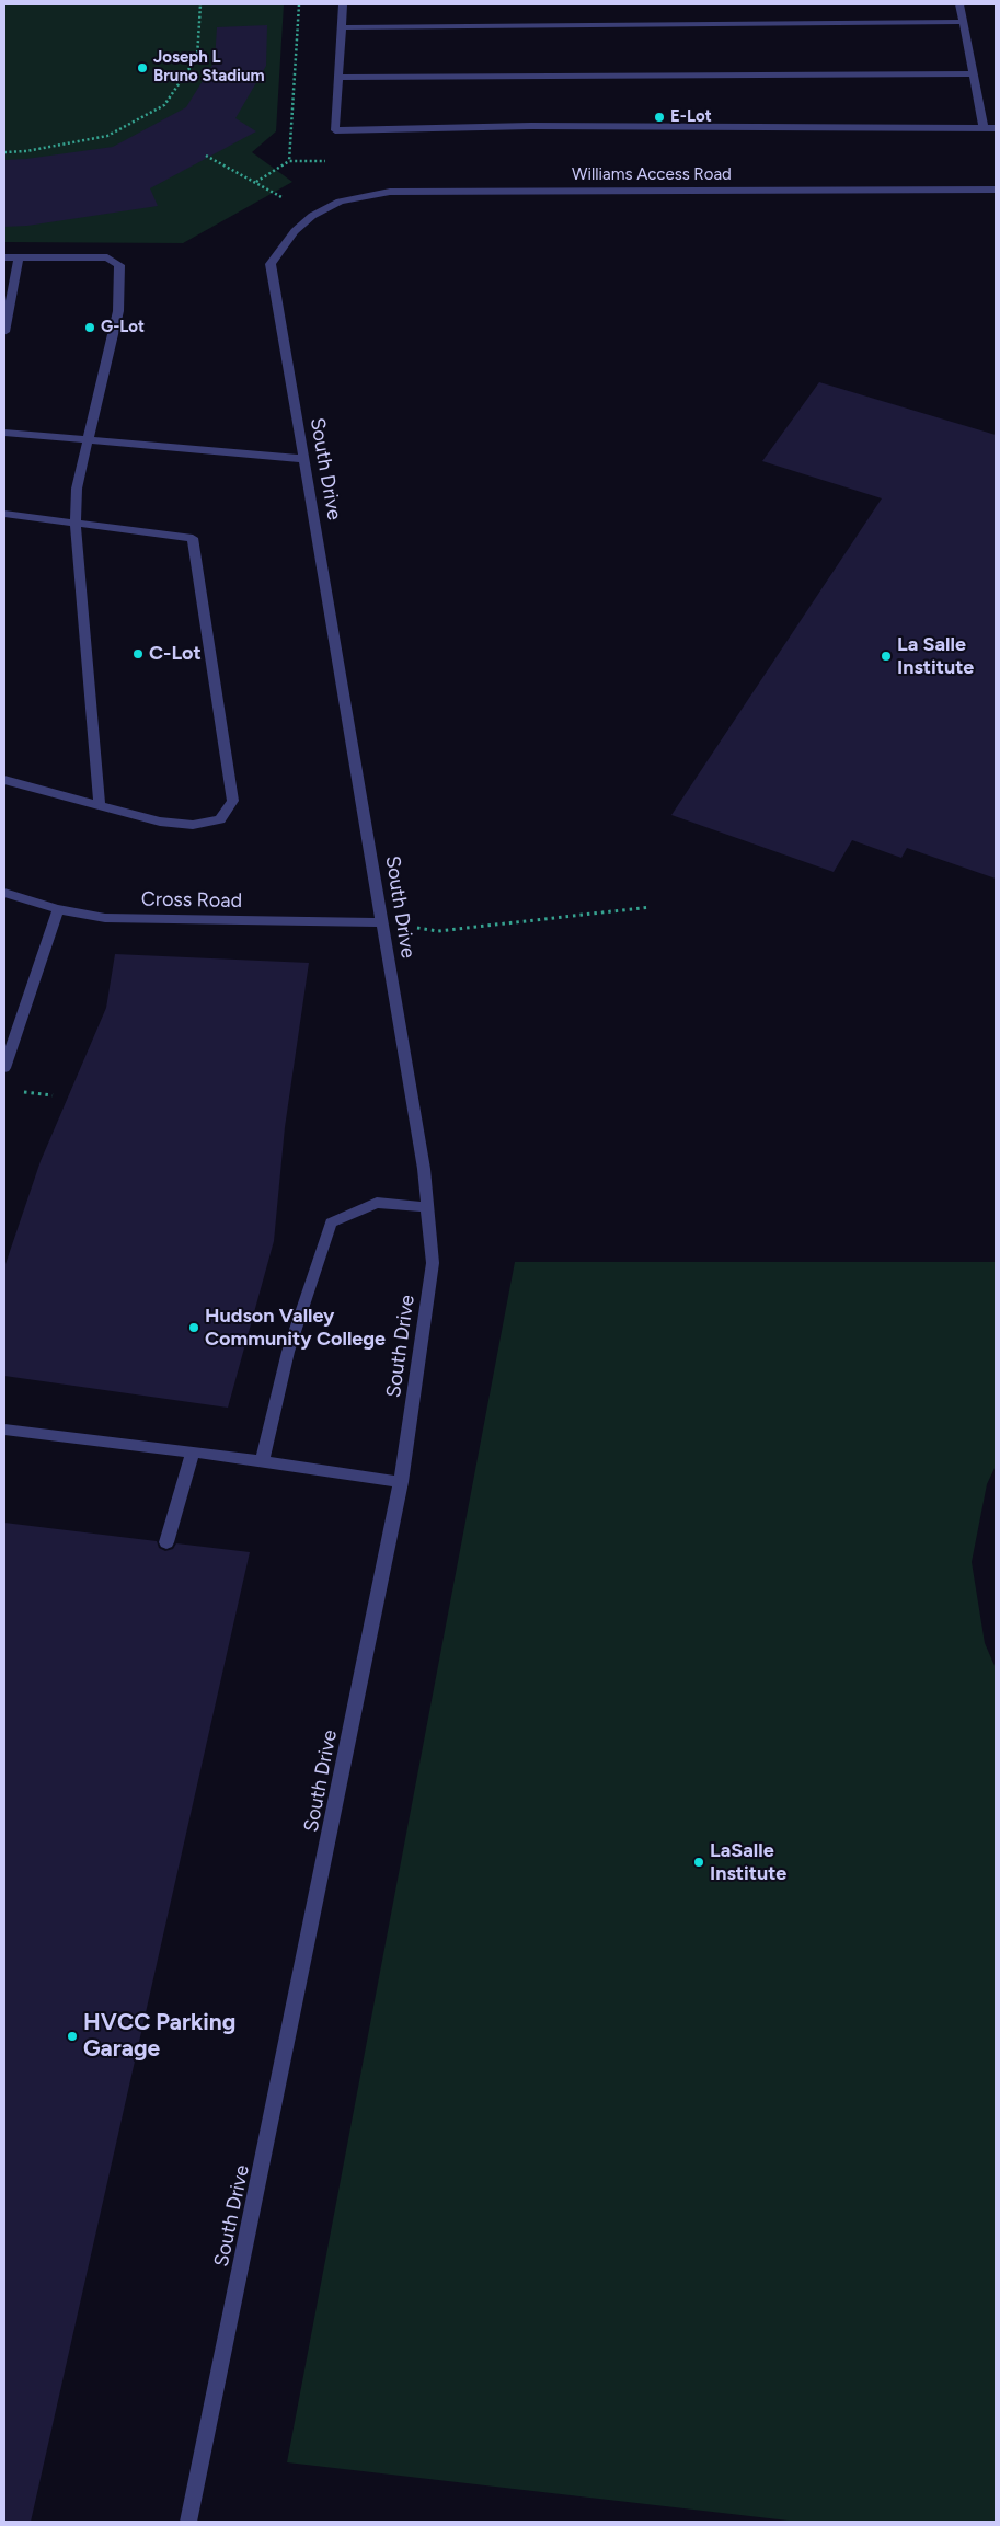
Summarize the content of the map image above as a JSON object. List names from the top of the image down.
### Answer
{
  "streets": {
    "street": ["Williams Access Road", "South Drive", "Cross Road"]
  },
  "crossings": [
    ["Williams Access Road", "South Drive"],
    ["South Drive", "Cross Road"]
  ],
  "places": [
    "Joseph L Bruno Stadium",
    "E-Lot",
    "G-Lot",
    "C-Lot",
    "La Salle Institute",
    "Hudson Valley Community College",
    "LaSalle Institute",
    "HVCC Parking Garage"
  ]
}
